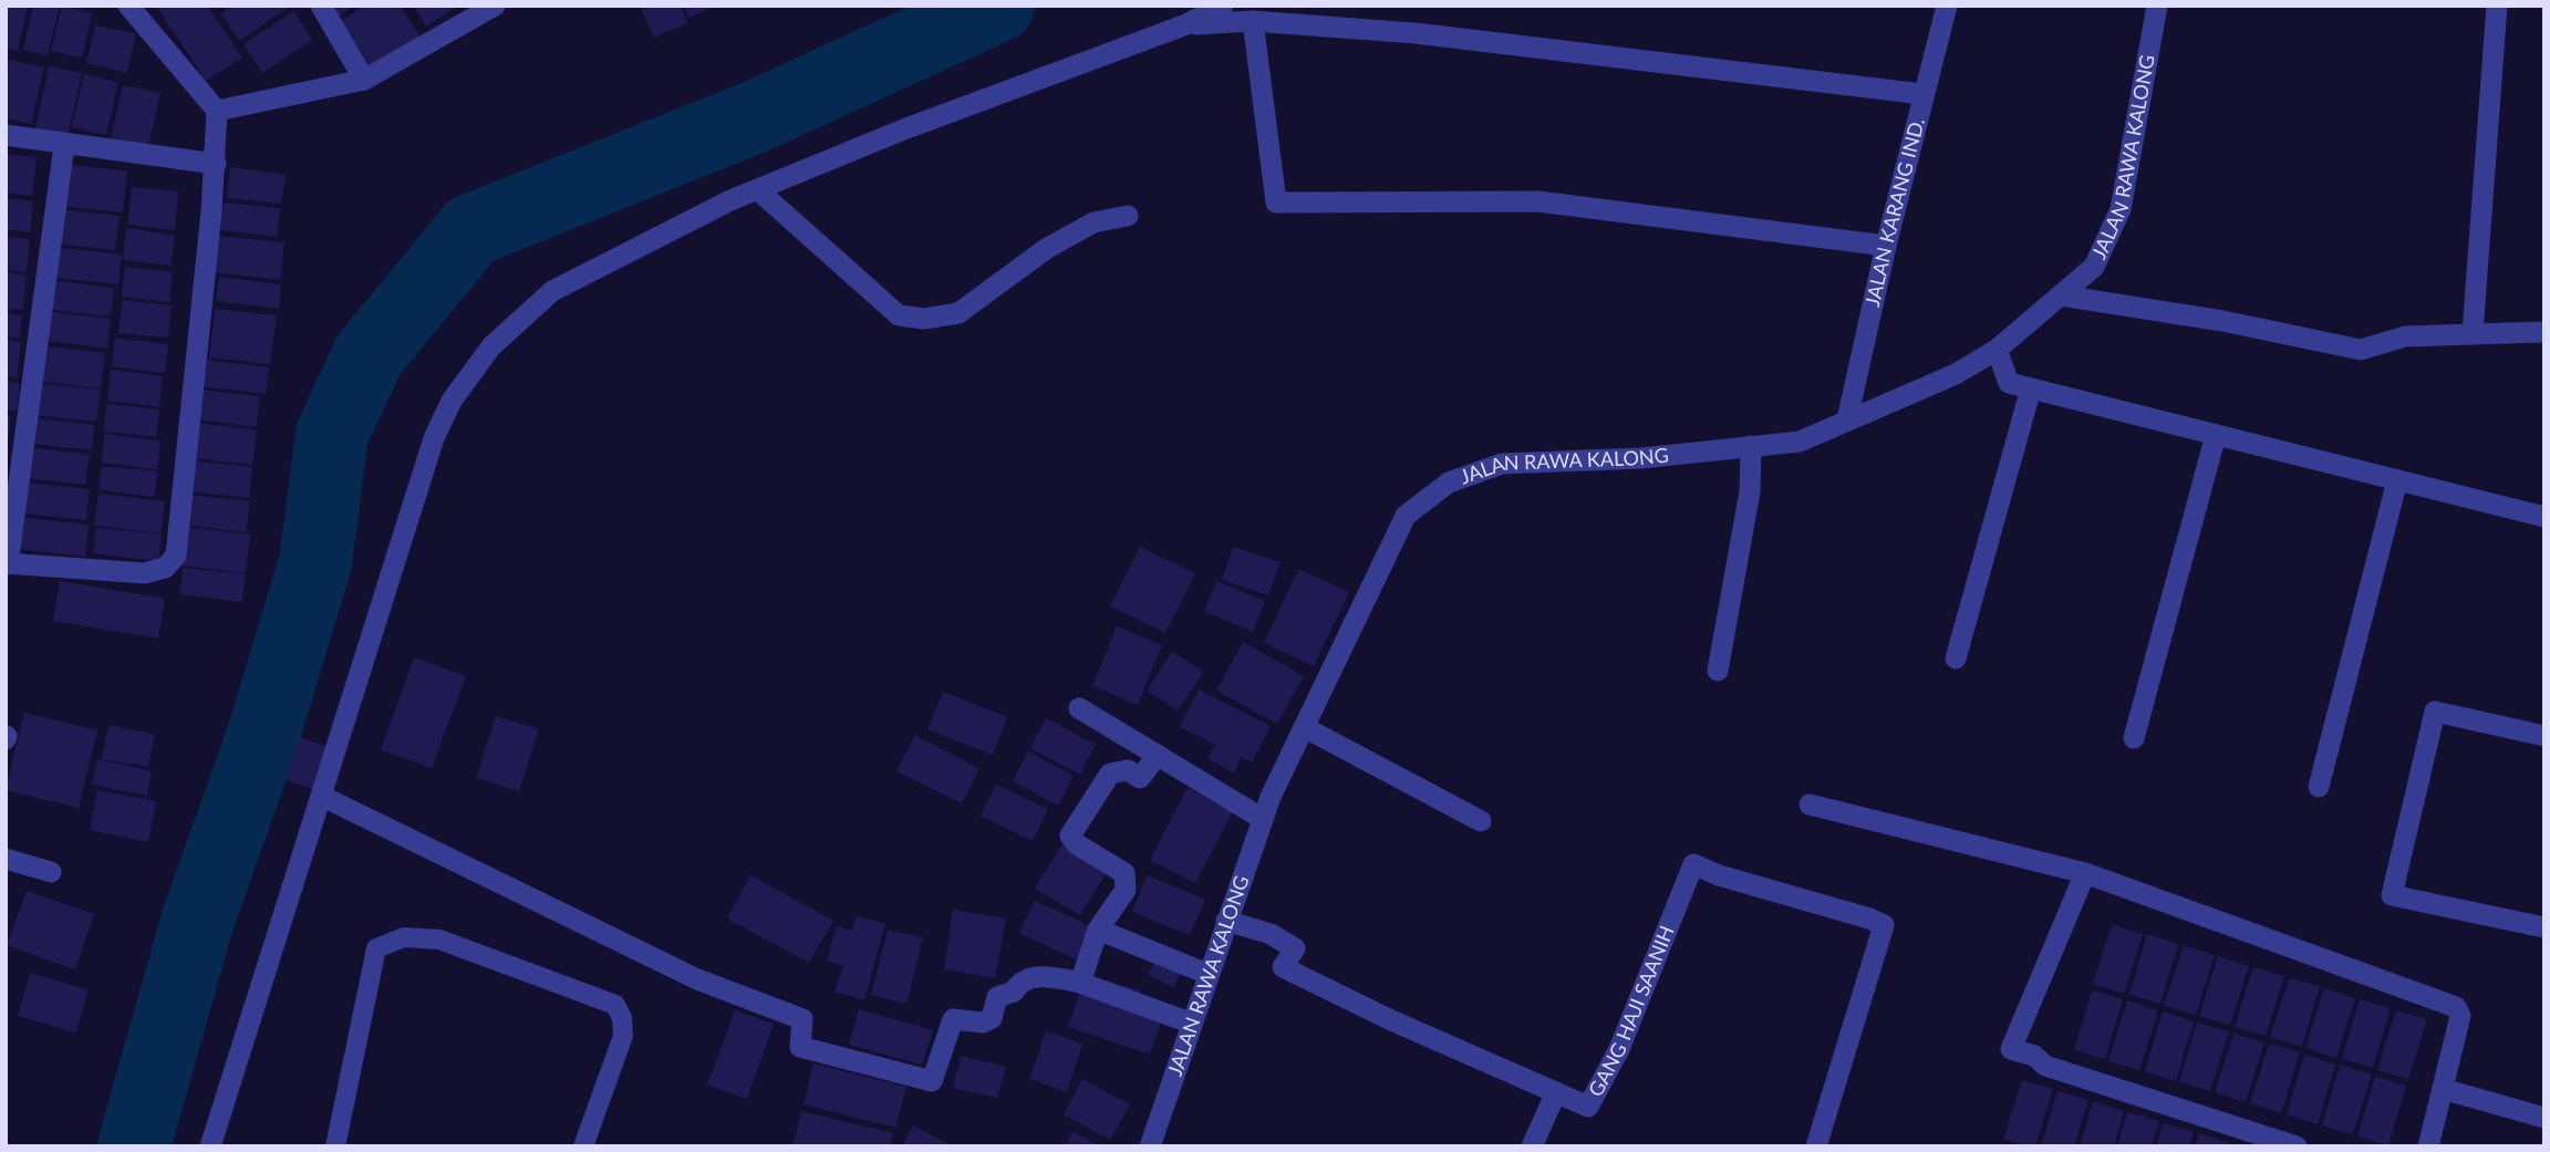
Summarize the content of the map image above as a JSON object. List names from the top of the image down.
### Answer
{
  "streets": {
    "street": ["JALAN RAWA KALONG", "JALAN KARANG IND.", "GANG HAJI SAANIH"]
  },
  "crossings": [
    ["JALAN RAWA KALONG", "JALAN KARANG IND."],
    ["JALAN RAWA KALONG", "GANG HAJI SAANIH"]
  ]
}
